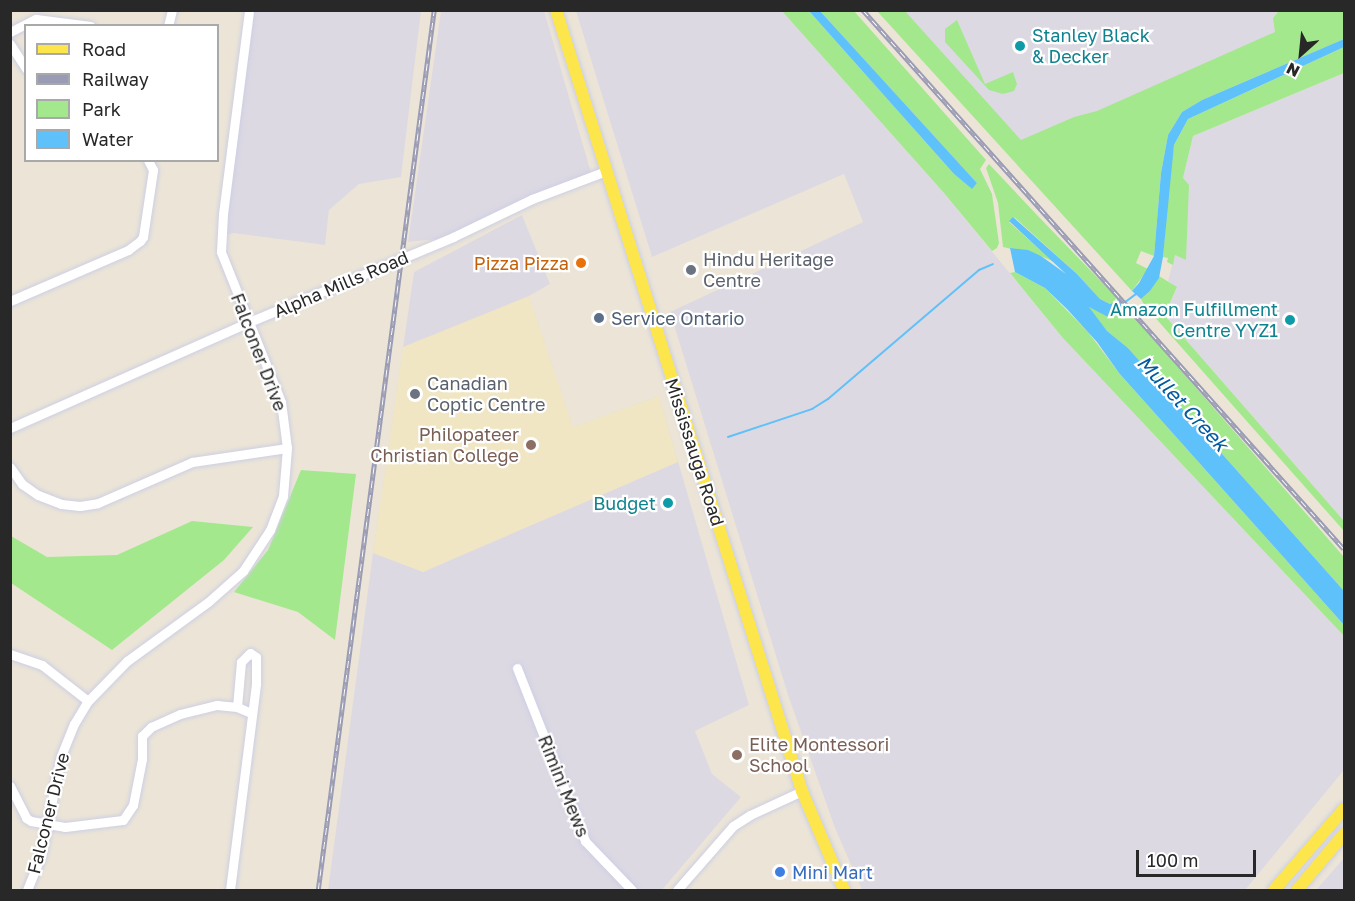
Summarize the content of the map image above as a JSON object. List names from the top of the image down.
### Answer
{
  "streets": {
    "main road": ["Mississauga Road"],
    "street": ["Alpha Mills Road", "Falconer Drive", "Rimini Mews"]
  },
  "crossings": [
    ["Alpha Mills Road", "Falconer Drive"],
    ["Alpha Mills Road", "Mississauga Road"]
  ],
  "water": ["Mullet Creek"],
  "places": [
    "Stanley Black & Decker",
    "Pizza Pizza",
    "Hindu Heritage Centre",
    "Service Ontario",
    "Amazon Fulfillment Centre YYZ1",
    "Canadian Coptic Centre",
    "Philopateer Christian College",
    "Budget",
    "Elite Montessori School",
    "Mini Mart"
  ],
  "legend": [
    "Road",
    "Railway",
    "Park",
    "Water"
  ],
  "scale_bar": "100 m",
  "north": "bottom left"
}
